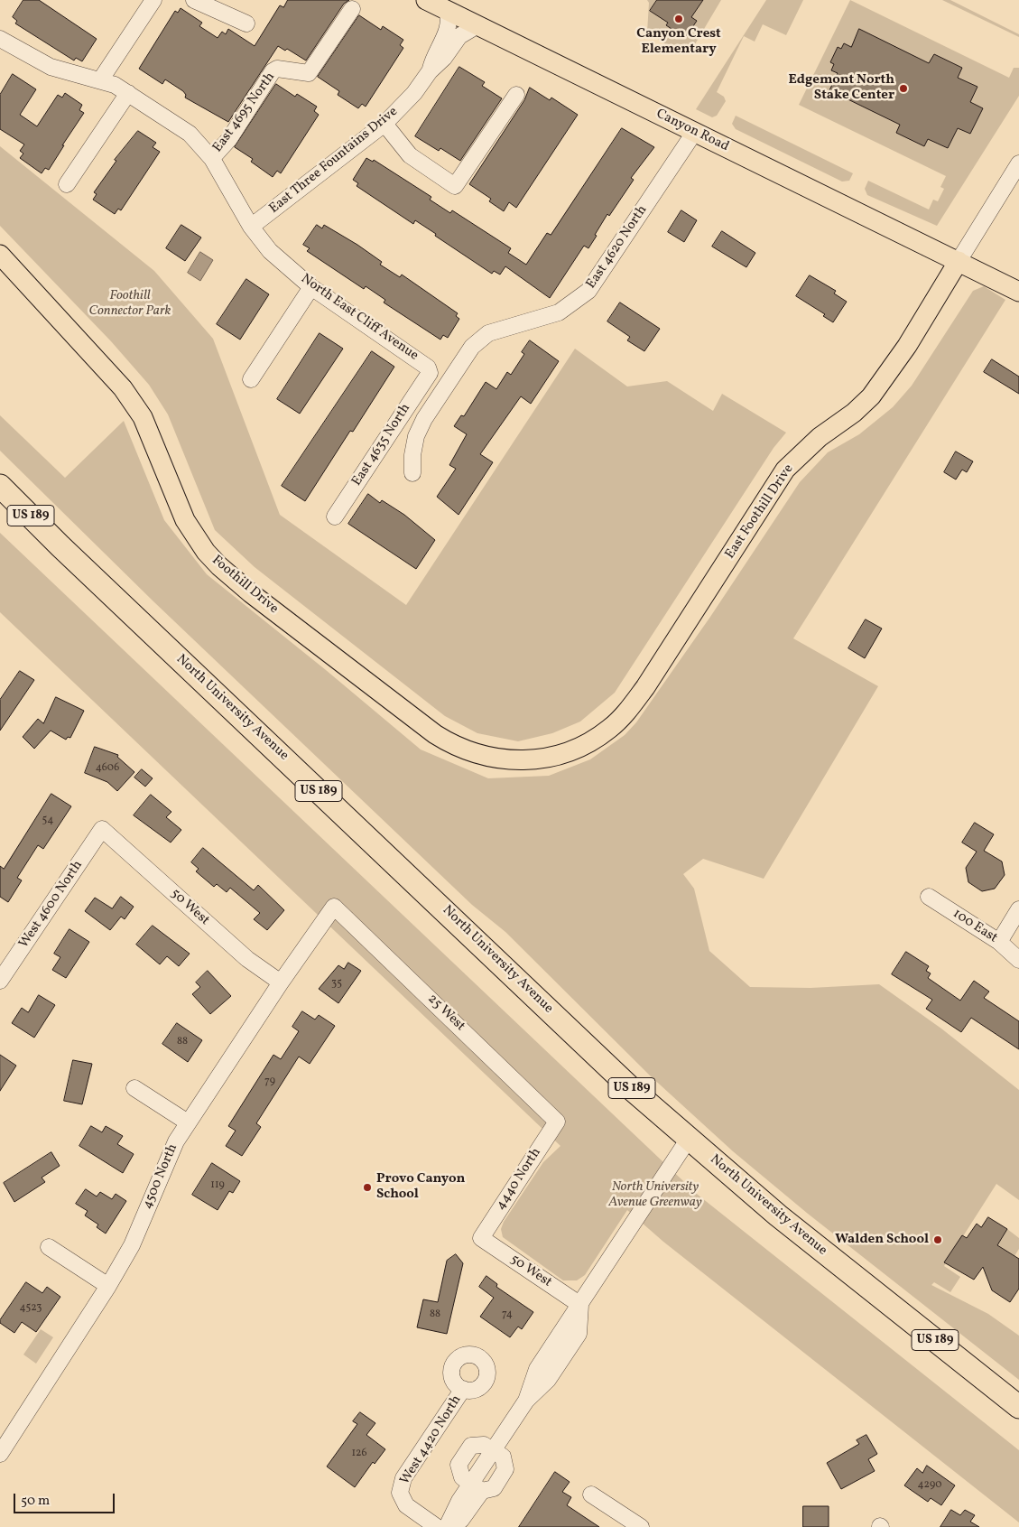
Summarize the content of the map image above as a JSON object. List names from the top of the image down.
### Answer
{
  "streets": {
    "highway": ["US 189", "North University Avenue"],
    "main road": ["Canyon Road", "East Foothill Drive", "Foothill Drive"],
    "street": [
      "East 4695 North",
      "East Three Fountains Drive",
      "East 4620 North",
      "North East Cliff Avenue",
      "East 4635 North",
      "West 4600 North",
      "50 West",
      "100 East",
      "25 West",
      "4500 North",
      "4440 North",
      "West 4420 North"
    ]
  },
  "crossings": [
    ["East 4695 North", "North East Cliff Avenue"],
    ["Canyon Road", "East Three Fountains Drive"],
    ["Canyon Road", "East 4620 North"],
    ["Canyon Road", "East Foothill Drive"],
    ["East Three Fountains Drive", "North East Cliff Avenue"],
    ["North East Cliff Avenue", "East 4635 North"],
    ["East Foothill Drive", "Foothill Drive"],
    ["West 4600 North", "50 West"],
    ["50 West", "4500 North"],
    ["50 West", "4440 North"],
    ["25 West", "4500 North"],
    ["25 West", "4440 North"]
  ],
  "parks": ["Foothill Connector Park", "North University Avenue Greenway"],
  "places": [
    "Canyon Crest Elementary",
    "Edgemont North Stake Center",
    "Provo Canyon School",
    "Walden School"
  ],
  "house_numbers": [
    "4606",
    "54",
    "35",
    "88",
    "79",
    "119",
    "4523",
    "88",
    "74",
    "126",
    "4290"
  ],
  "scale_bar": "50 m"
}
